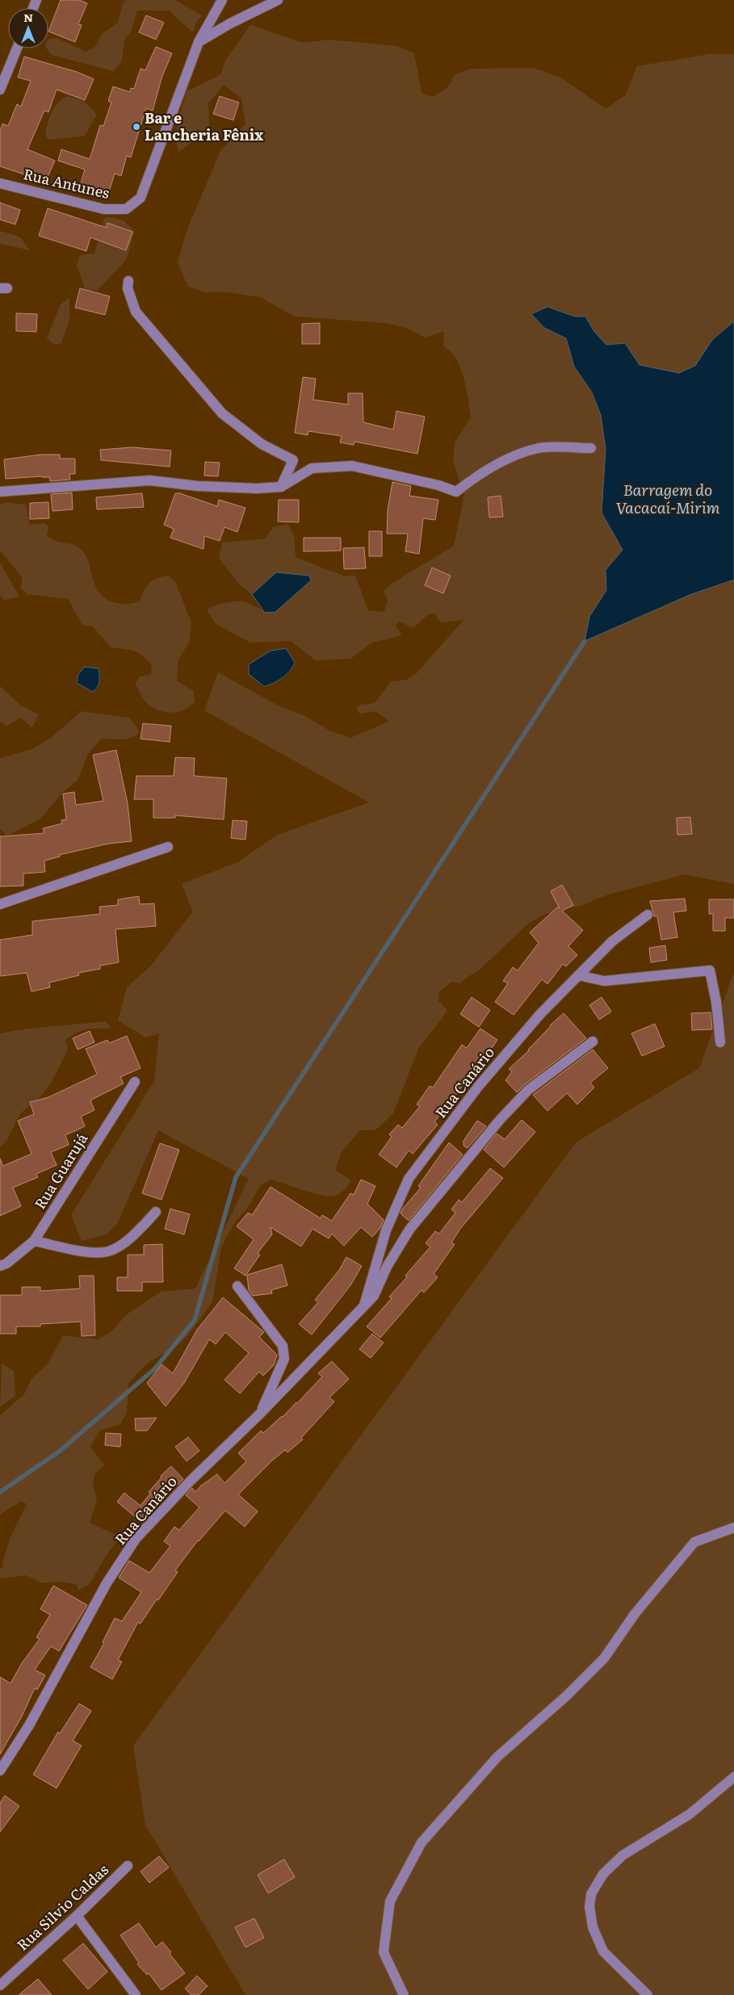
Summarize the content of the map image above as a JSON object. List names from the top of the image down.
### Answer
{
  "streets": {
    "street": [
      "Rua Antunes",
      "Rua Canário",
      "Rua Guarujá",
      "Rua Silvio Caldas"
    ]
  },
  "water": ["Barragem do Vacacaí-Mirim"],
  "places": ["Bar e Lancheria Fênix"],
  "north": "top"
}
